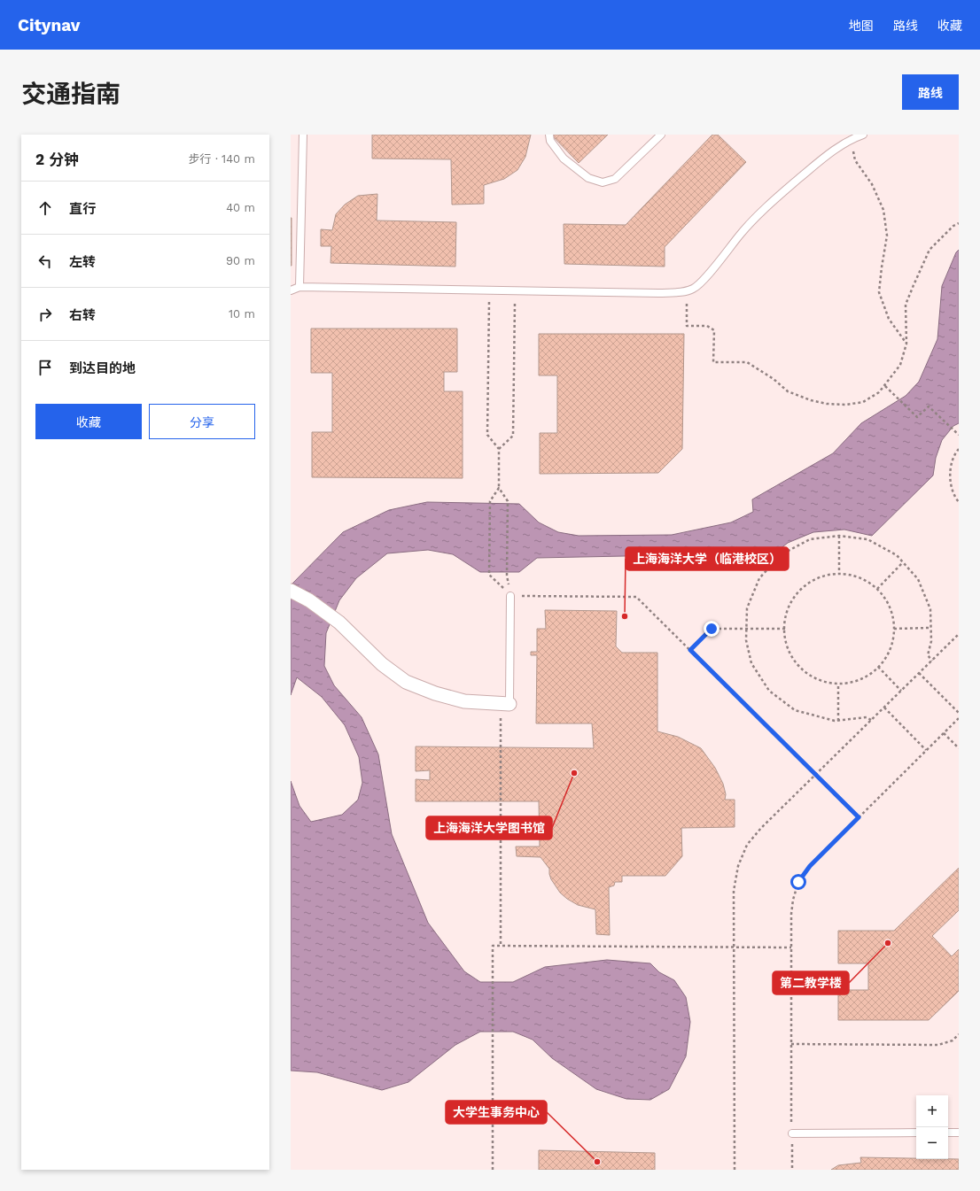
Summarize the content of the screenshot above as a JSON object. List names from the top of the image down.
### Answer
{
  "places": [
    "上海海洋大学（临港校区）",
    "上海海洋大学图书馆",
    "第二教学楼",
    "大学生事务中心"
  ],
  "page": {
    "header": "Citynav",
    "nav": ["地图", "路线", "收藏"],
    "title": "交通指南",
    "buttons": [
      "路线",
      ["收藏", "分享"]
    ],
    "heading": ["2 分钟", "步行 · 140 m"],
    "list": [
      ["直行", "40 m"],
      ["左转", "90 m"],
      ["右转", "10 m"],
      "到达目的地"
    ],
    "map_buttons": ["+", "−"]
  }
}
